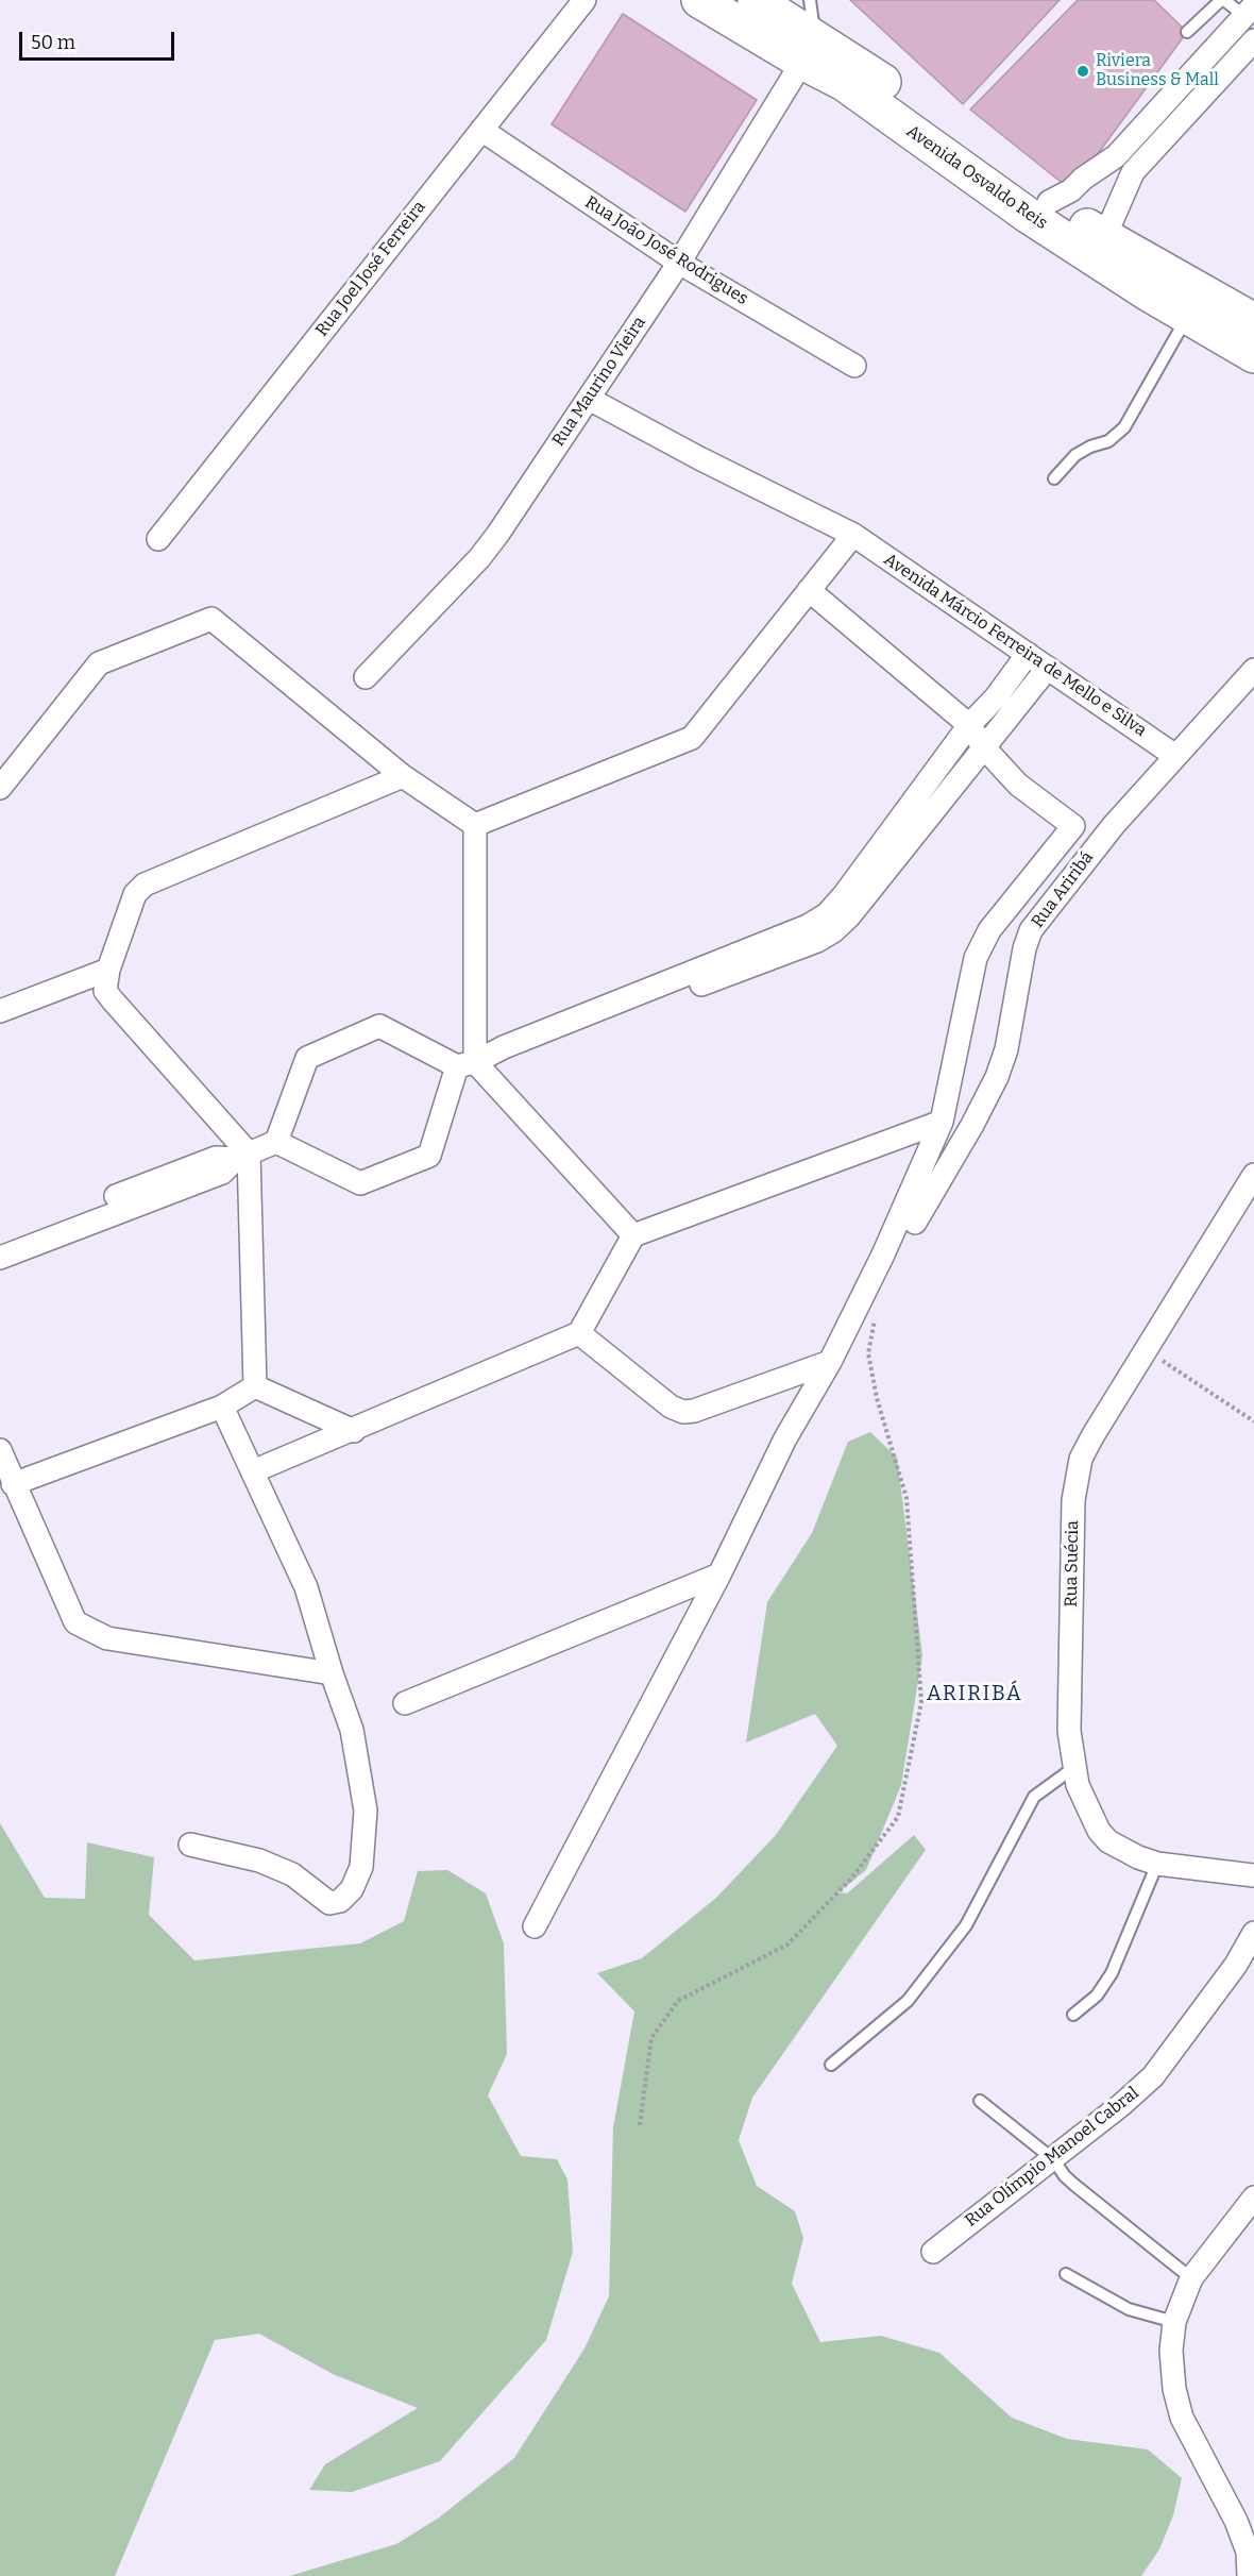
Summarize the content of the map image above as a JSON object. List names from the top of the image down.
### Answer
{
  "streets": {
    "main road": ["Avenida Osvaldo Reis"],
    "street": [
      "Rua João José Rodrigues",
      "Rua Joel José Ferreira",
      "Rua Maurino Vieira",
      "Avenida Márcio Ferreira de Mello e Silva",
      "Rua Ariribá",
      "Rua Suécia",
      "Rua Olímpio Manoel Cabral"
    ]
  },
  "crossings": [
    ["Avenida Osvaldo Reis", "Rua Maurino Vieira"],
    ["Rua João José Rodrigues", "Rua Joel José Ferreira"],
    ["Rua João José Rodrigues", "Rua Maurino Vieira"],
    ["Rua Maurino Vieira", "Avenida Márcio Ferreira de Mello e Silva"],
    ["Avenida Márcio Ferreira de Mello e Silva", "Rua Ariribá"]
  ],
  "districts": ["ARIRIBÁ"],
  "places": ["Riviera Business & Mall"],
  "scale_bar": "50 m"
}
